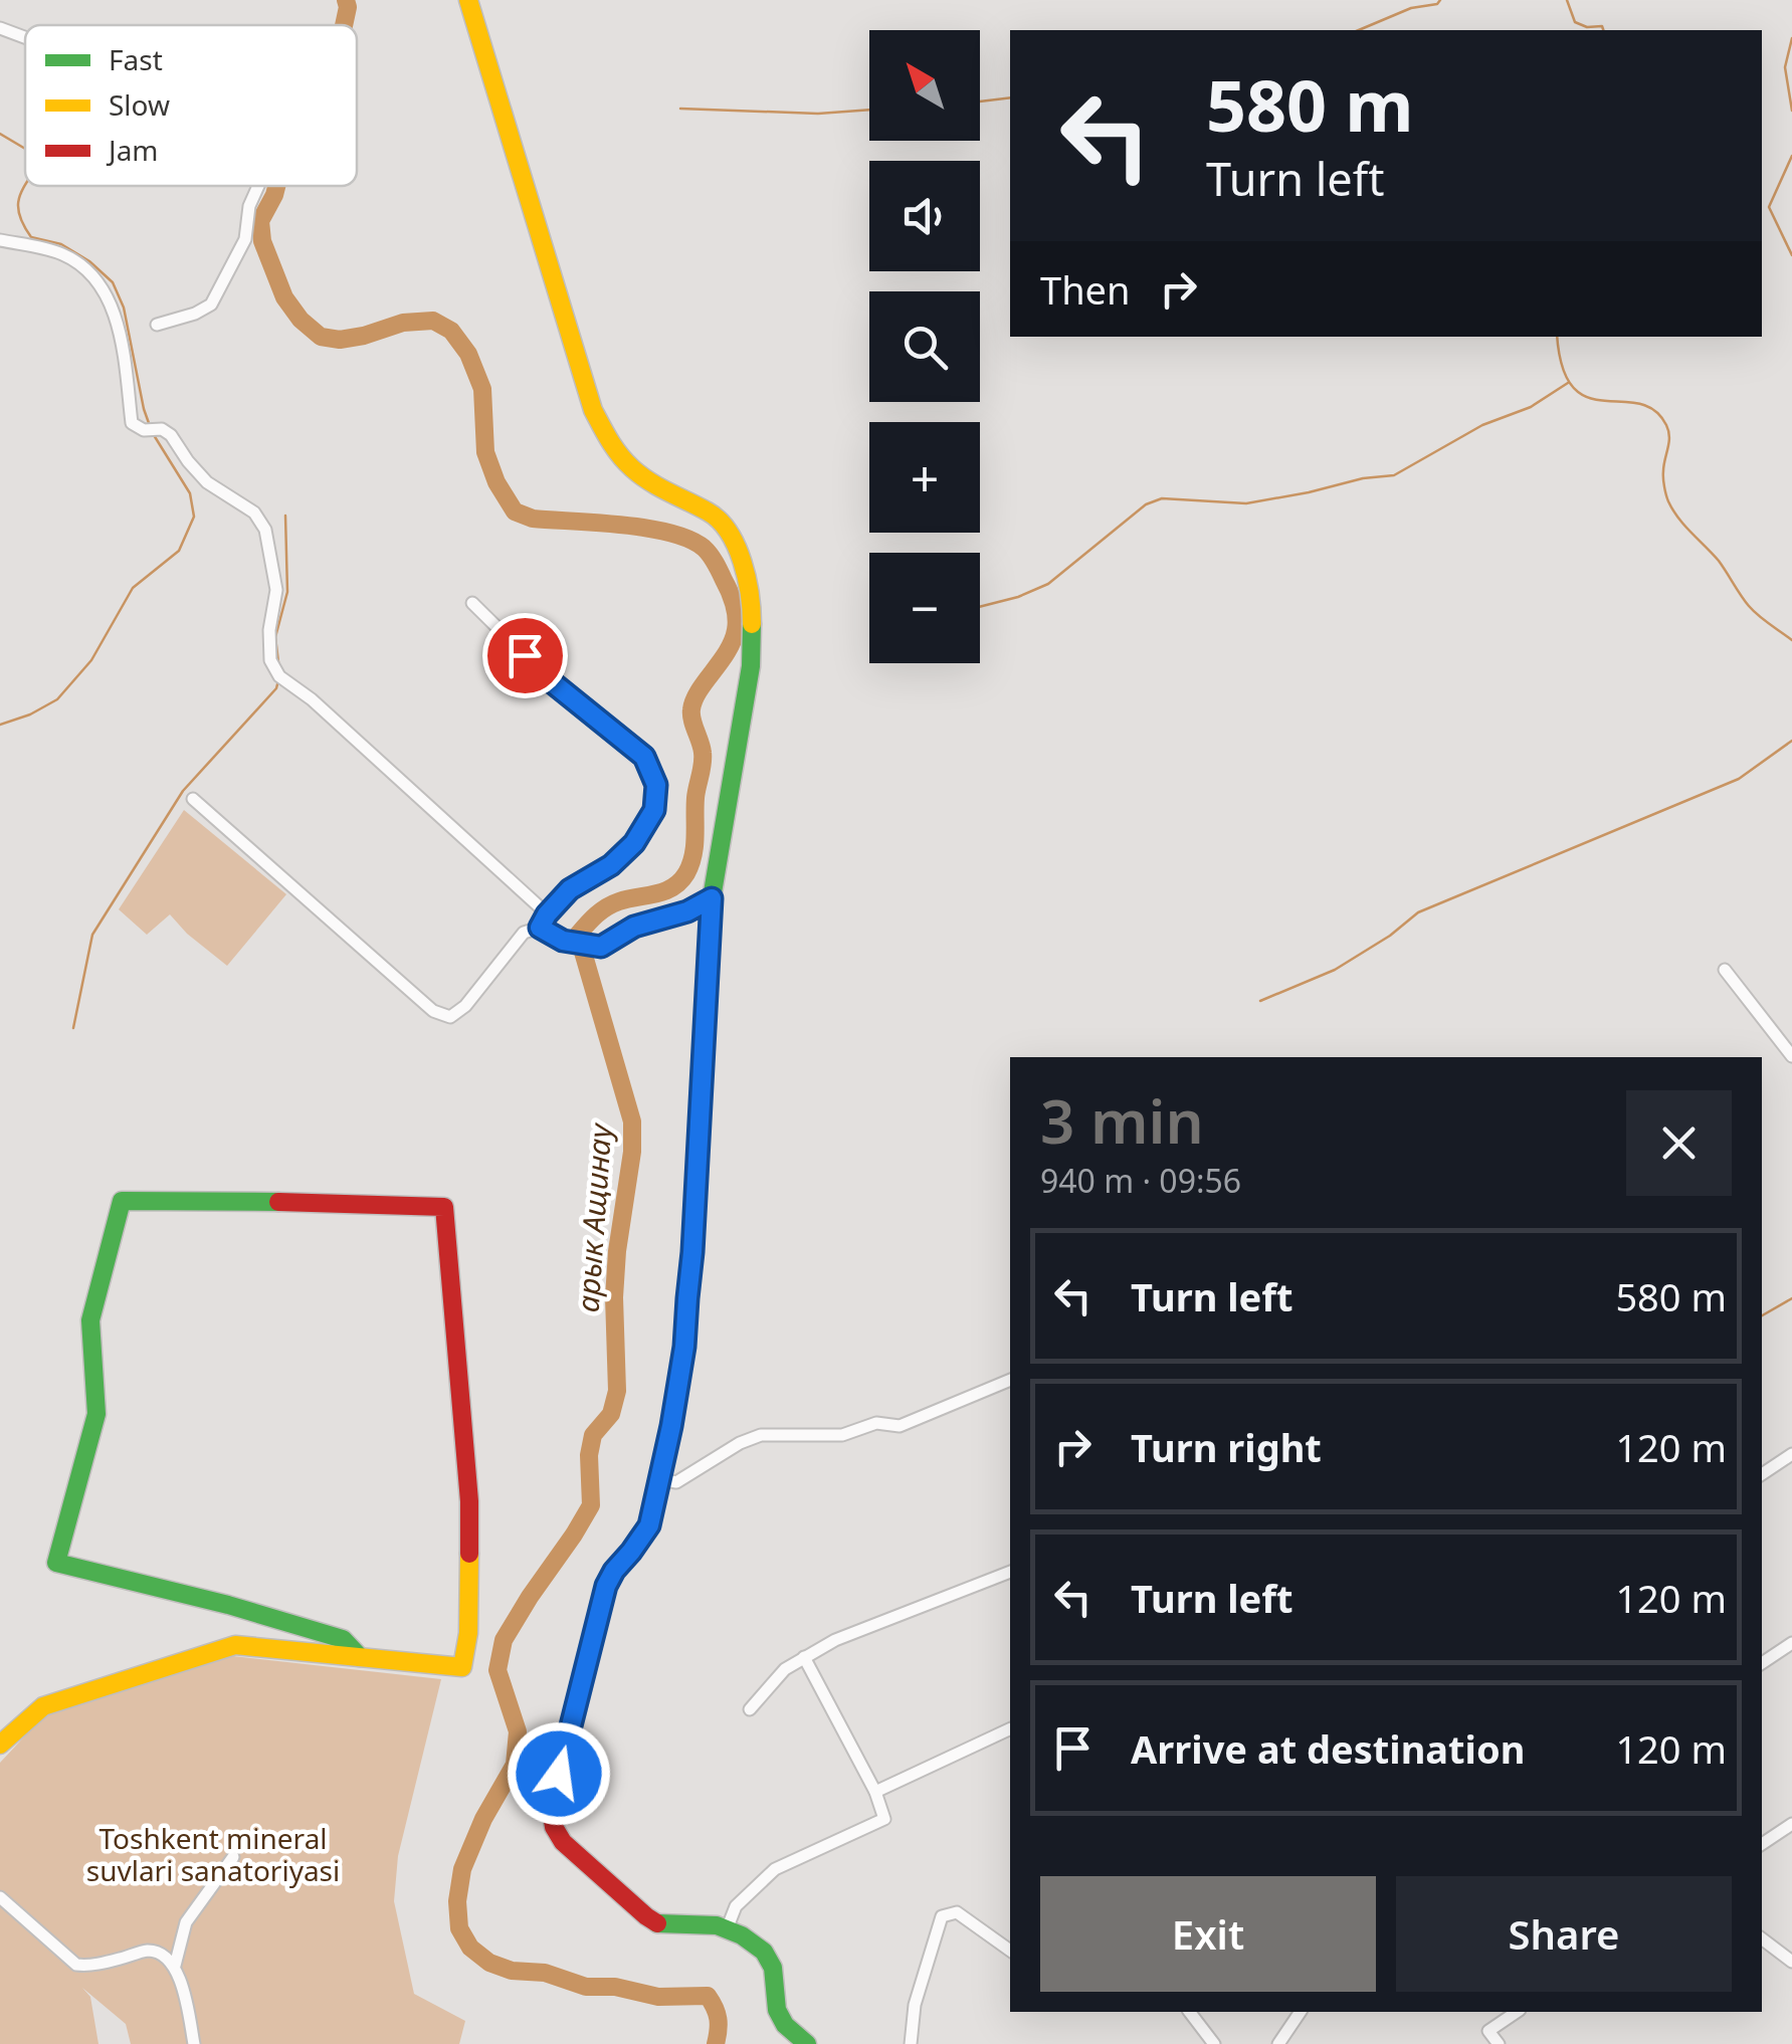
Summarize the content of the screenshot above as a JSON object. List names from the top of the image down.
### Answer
{
  "water": ["арык Ащинау"],
  "parks": ["Toshkent mineral suvlari sanatoriyasi"],
  "legend": ["Fast", "Slow", "Jam"],
  "north": "top left",
  "page": {
    "map_buttons": ["+", "−"],
    "turn": ["580 m", "Turn left"],
    "then": "Then",
    "heading": ["3 min", "940 m · 09:56"],
    "list": [
      {
        "name": "Turn left",
        "value": "580 m"
      },
      {
        "name": "Turn right",
        "value": "120 m"
      },
      {
        "name": "Turn left",
        "value": "120 m"
      },
      {
        "name": "Arrive at destination",
        "value": "120 m"
      }
    ],
    "buttons": ["Exit", "Share"]
  }
}
